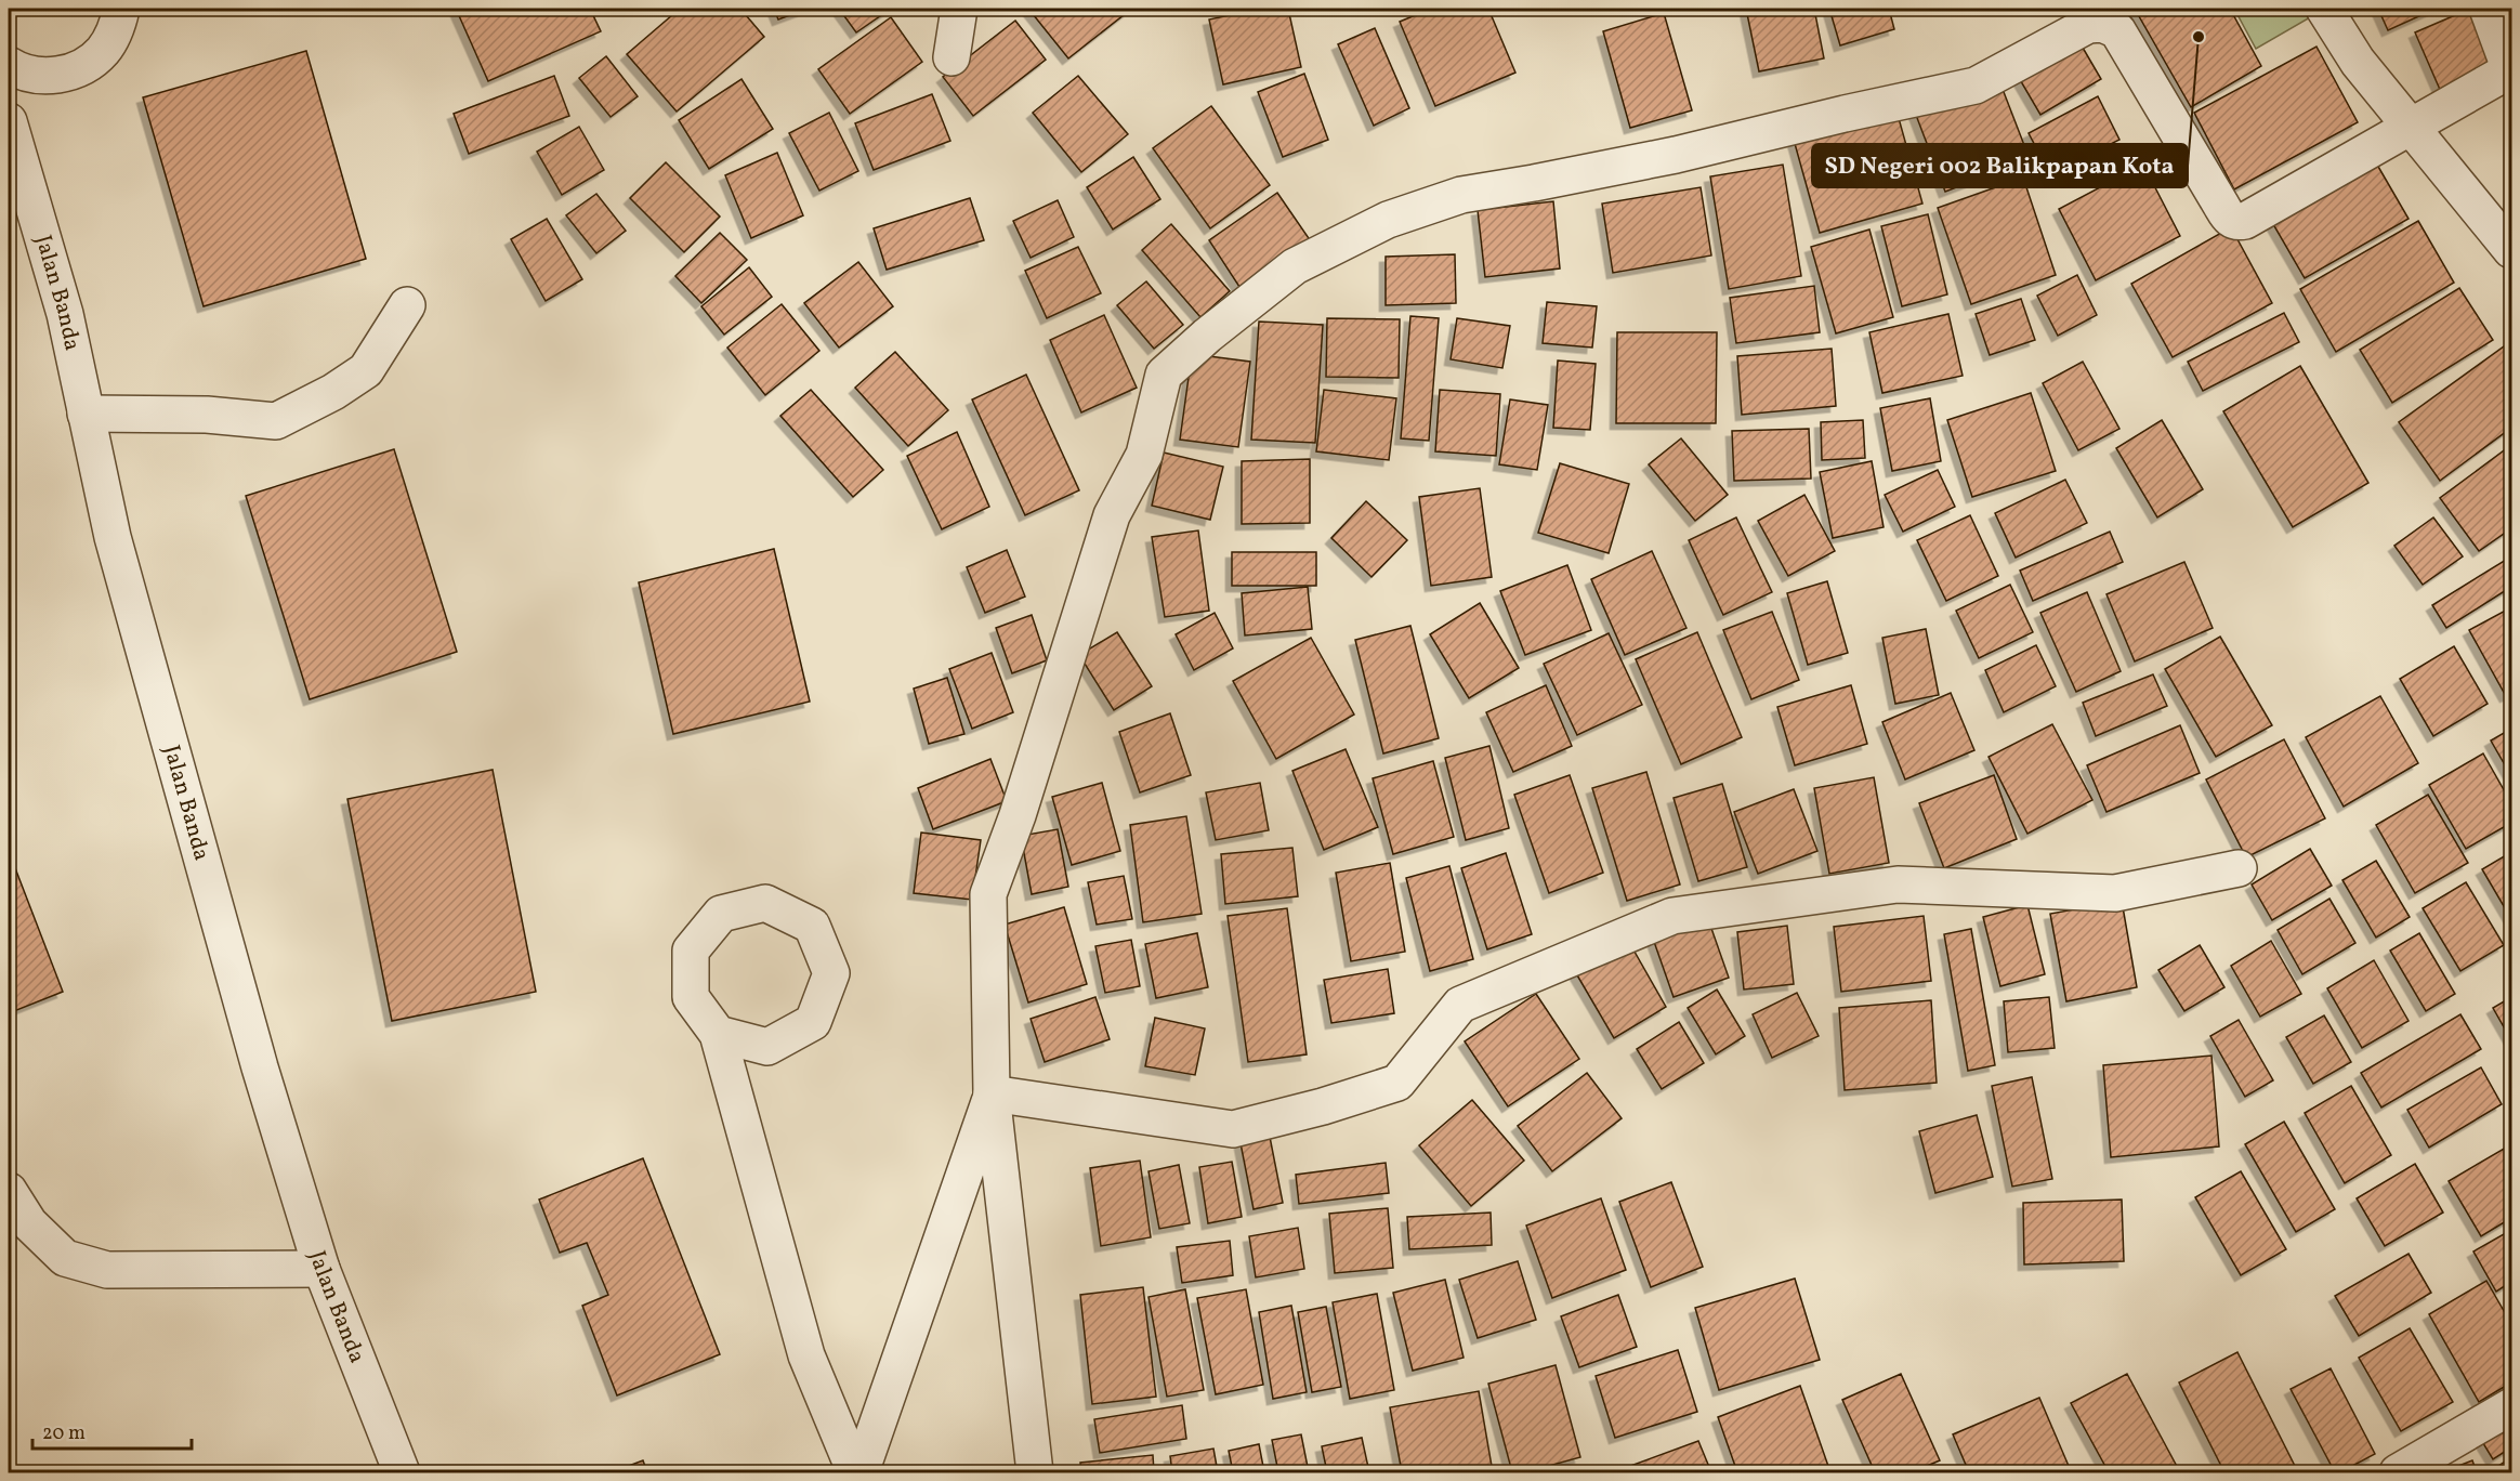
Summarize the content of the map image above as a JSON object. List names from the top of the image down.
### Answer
{
  "streets": {
    "street": ["Jalan Banda"]
  },
  "places": ["SD Negeri 002 Balikpapan Kota"],
  "scale_bar": "20 m"
}
